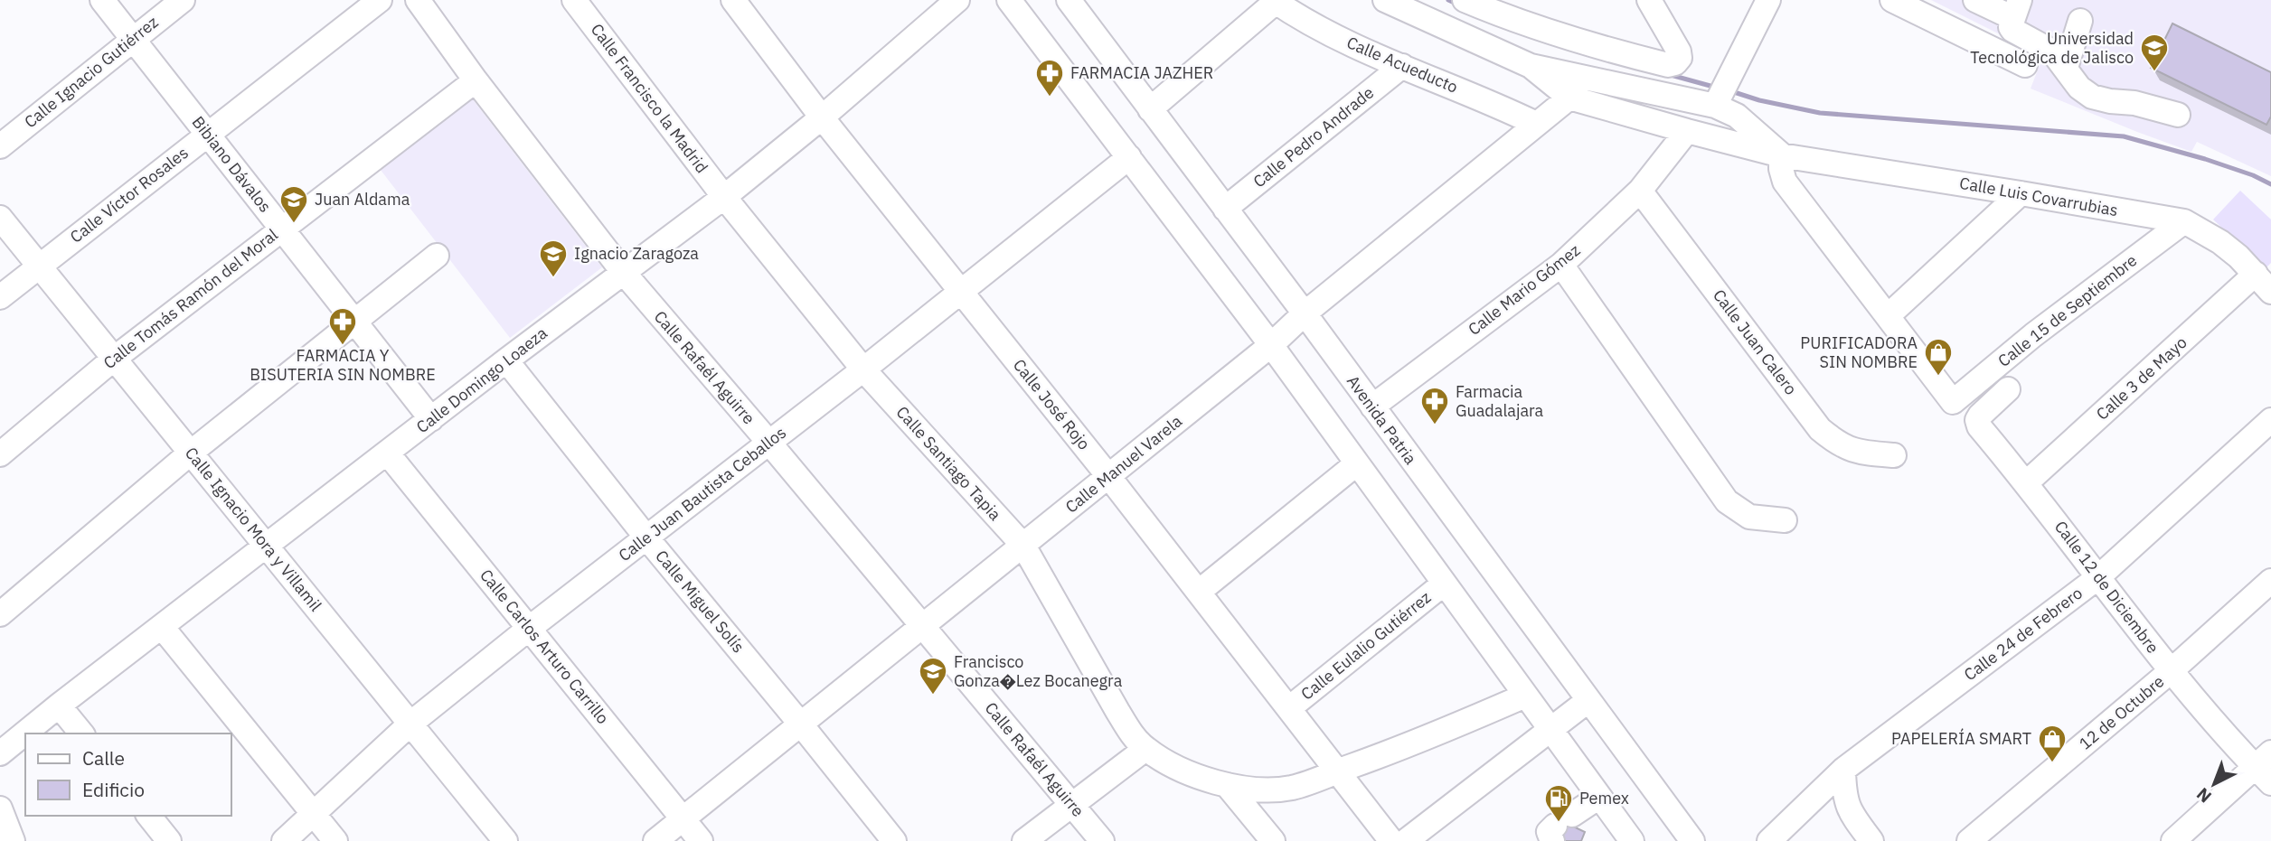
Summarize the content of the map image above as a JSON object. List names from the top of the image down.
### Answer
{
  "streets": {
    "street": [
      "Calle Acueducto",
      "Calle Ignacio Gutiérrez",
      "Calle Francisco la Madrid",
      "Calle Pedro Andrade",
      "Bibiano Dávalos",
      "Calle Víctor Rosales",
      "Calle Luis Covarrubias",
      "Calle Mario Gómez",
      "Calle Tomás Ramón del Moral",
      "Calle 15 de Septiembre",
      "Calle Juan Calero",
      "Calle Rafaél Aguirre",
      "Calle 3 de Mayo",
      "Calle Domingo Loaeza",
      "Calle José Rojo",
      "Avenida Patria",
      "Calle Santiago Tapia",
      "Calle Manuel Varela",
      "Calle Juan Bautista Ceballos",
      "Calle Ignacio Mora y Villamil",
      "Calle 12 de Diciembre",
      "Calle Miguel Solís",
      "Calle 24 de Febrero",
      "Calle Eulalio Gutiérrez",
      "Calle Carlos Arturo Carrillo",
      "12 de Octubre"
    ]
  },
  "crossings": [
    ["Calle Acueducto", "Calle Pedro Andrade"],
    ["Calle Acueducto", "Calle Manuel Varela"],
    ["Calle Ignacio Gutiérrez", "Bibiano Dávalos"],
    ["Calle Francisco la Madrid", "Calle Domingo Loaeza"],
    ["Calle Francisco la Madrid", "Calle Santiago Tapia"],
    ["Calle Pedro Andrade", "Avenida Patria"],
    ["Bibiano Dávalos", "Calle Víctor Rosales"],
    ["Bibiano Dávalos", "Calle Tomás Ramón del Moral"],
    ["Bibiano Dávalos", "Calle Domingo Loaeza"],
    ["Calle Víctor Rosales", "Calle Ignacio Mora y Villamil"],
    ["Calle Luis Covarrubias", "Calle Mario Gómez"],
    ["Calle Luis Covarrubias", "Calle 15 de Septiembre"],
    ["Calle Luis Covarrubias", "Calle 3 de Mayo"],
    ["Calle Luis Covarrubias", "Calle Manuel Varela"],
    ["Calle Mario Gómez", "Calle Juan Calero"],
    ["Calle Mario Gómez", "Avenida Patria"],
    ["Calle Tomás Ramón del Moral", "Calle Rafaél Aguirre"],
    ["Calle Tomás Ramón del Moral", "Calle Ignacio Mora y Villamil"],
    ["Calle Rafaél Aguirre", "Calle Domingo Loaeza"],
    ["Calle Rafaél Aguirre", "Calle Manuel Varela"],
    ["Calle Rafaél Aguirre", "Calle Juan Bautista Ceballos"],
    ["Calle 3 de Mayo", "Calle 12 de Diciembre"],
    ["Calle Domingo Loaeza", "Calle José Rojo"],
    ["Calle Domingo Loaeza", "Calle Santiago Tapia"],
    ["Calle Domingo Loaeza", "Calle Ignacio Mora y Villamil"],
    ["Calle Domingo Loaeza", "Calle Miguel Solís"],
    ["Calle Domingo Loaeza", "Calle Carlos Arturo Carrillo"],
    ["Calle José Rojo", "Calle Manuel Varela"],
    ["Calle José Rojo", "Calle Juan Bautista Ceballos"],
    ["Calle José Rojo", "Calle Eulalio Gutiérrez"],
    ["Avenida Patria", "Calle Manuel Varela"],
    ["Calle Santiago Tapia", "Calle Manuel Varela"],
    ["Calle Santiago Tapia", "Calle Juan Bautista Ceballos"],
    ["Calle Manuel Varela", "Calle Miguel Solís"],
    ["Calle Manuel Varela", "Calle Carlos Arturo Carrillo"],
    ["Calle Juan Bautista Ceballos", "Calle Ignacio Mora y Villamil"],
    ["Calle Juan Bautista Ceballos", "Calle Miguel Solís"],
    ["Calle Juan Bautista Ceballos", "Calle Carlos Arturo Carrillo"],
    ["Calle 12 de Diciembre", "Calle 24 de Febrero"],
    ["Calle 12 de Diciembre", "12 de Octubre"]
  ],
  "places": {
    "school or university": [
      "Universidad Tecnológica de Jalisco",
      "Juan Aldama",
      "Ignacio Zaragoza",
      "Francisco Gonza�Lez Bocanegra"
    ],
    "pharmacy": ["FARMACIA JAZHER", "FARMACIA Y BISUTERIA SIN NOMBRE", "Farmacia Guadalajara"],
    "shop": ["PURIFICADORA SIN NOMBRE", "PAPELERÍA SMART"],
    "fuel station": ["Pemex"]
  },
  "legend": ["Calle", "Edificio"],
  "north": "bottom left"
}
